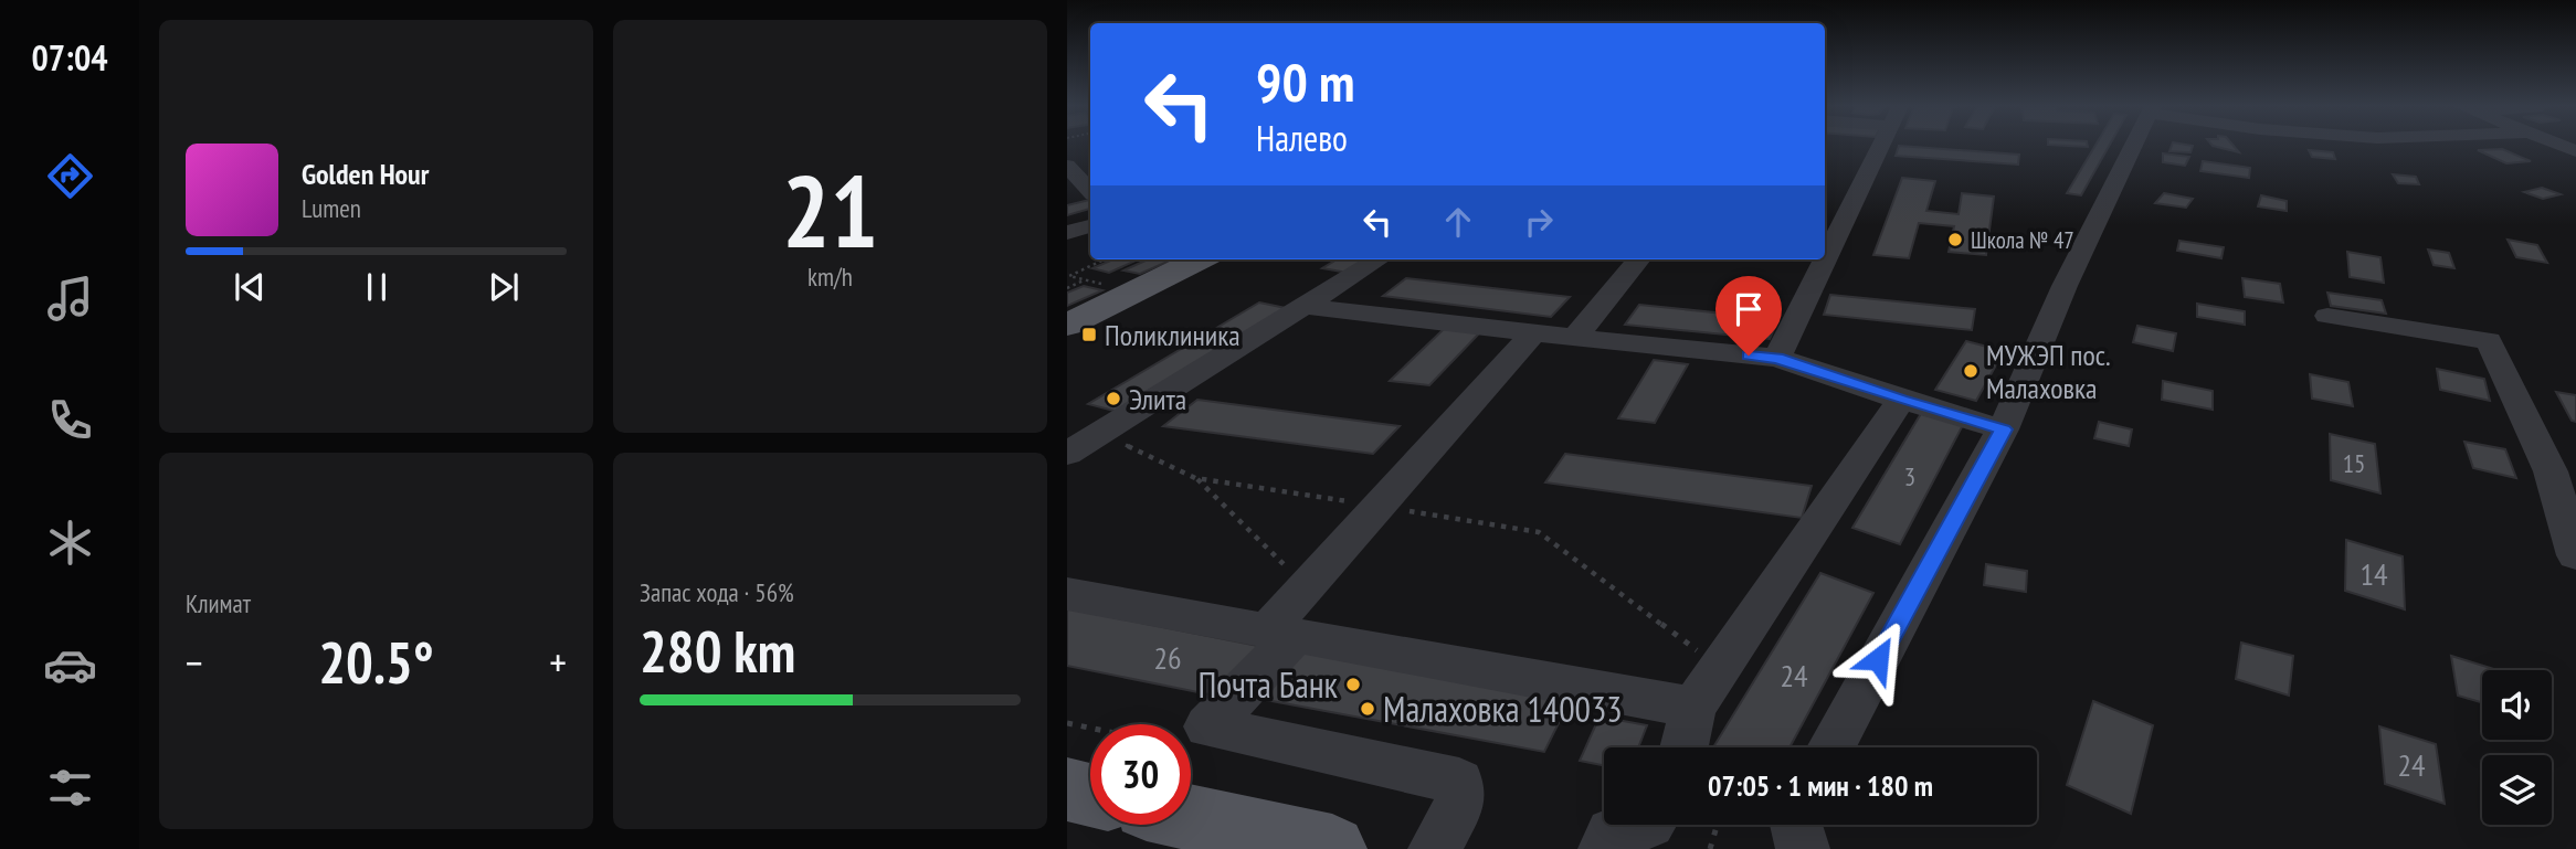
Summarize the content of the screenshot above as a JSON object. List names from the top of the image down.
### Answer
{
  "places": {
    "other": [
      "Школа № 47",
      "МУЖЭП пос. Малаховка",
      "Элита",
      "Почта Банк",
      "Малаховка 140033"
    ],
    "transit": ["Поликлиника"]
  },
  "house_numbers": [
    "15",
    "3",
    "14",
    "26",
    "24",
    "24"
  ],
  "page": {
    "tabs": "07:04",
    "tile": [
      ["21", "km/h"],
      "Климат",
      ["Запас хода · 56%", "280 km"]
    ],
    "turn": ["90 m", "Налево"],
    "song": ["Golden Hour", "Lumen"],
    "heat": ["−", "20.5°", "+"],
    "limit": "30",
    "trip": "07:05 · 1 мин · 180 m"
  }
}
